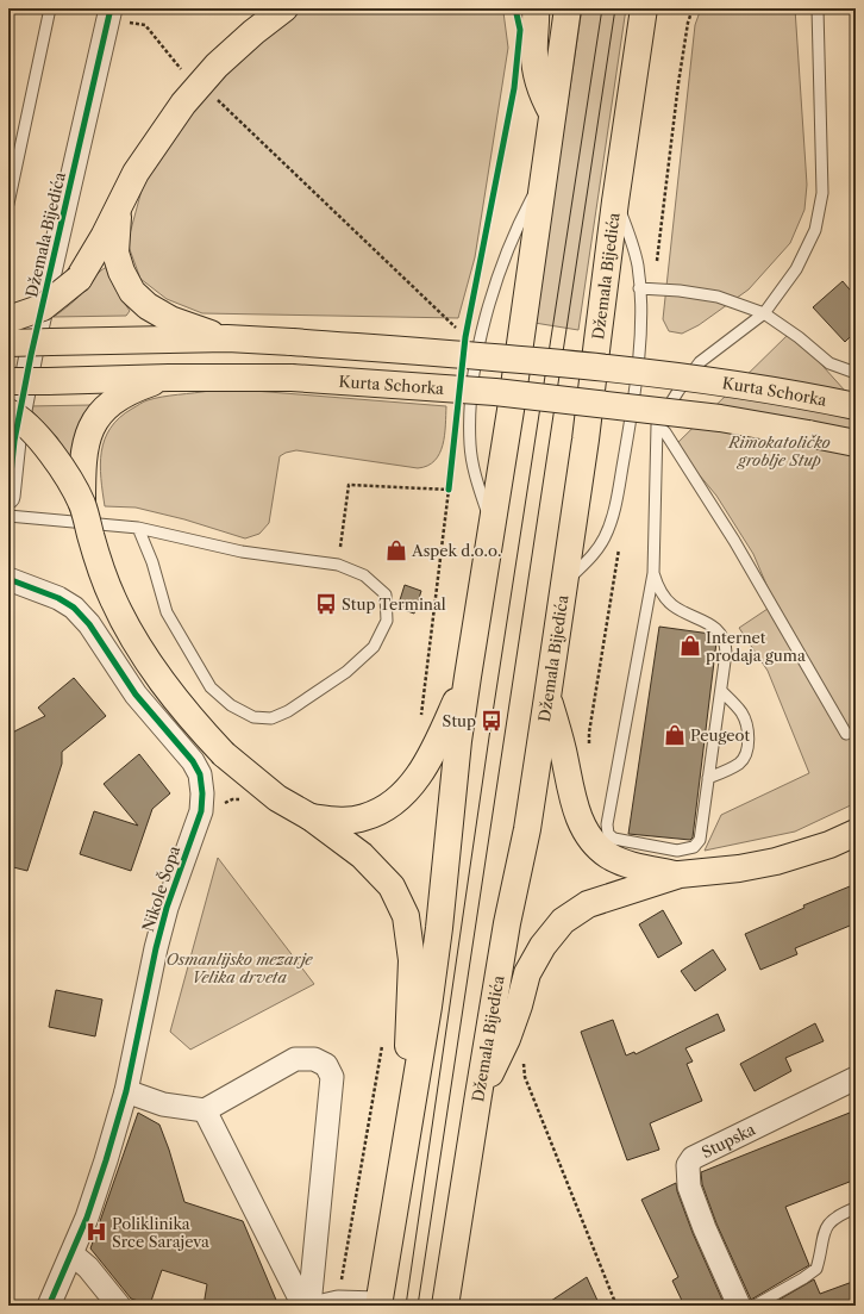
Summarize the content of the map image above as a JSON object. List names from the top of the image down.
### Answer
{
  "streets": {
    "main road": ["Džemala Bijedića", "Kurta Schorka"],
    "street": ["Nikole Šopa", "Stupska"]
  },
  "parks": ["Rimokatoličko groblje Stup", "Osmanlijsko mezarje Velika drveta"],
  "places": {
    "shop": ["Aspek d.o.o.", "Internet prodaja guma", "Peugeot"],
    "bus stop": ["Stup Terminal", "Stup"],
    "hospital": ["Poliklinika Srce Sarajeva"]
  }
}
